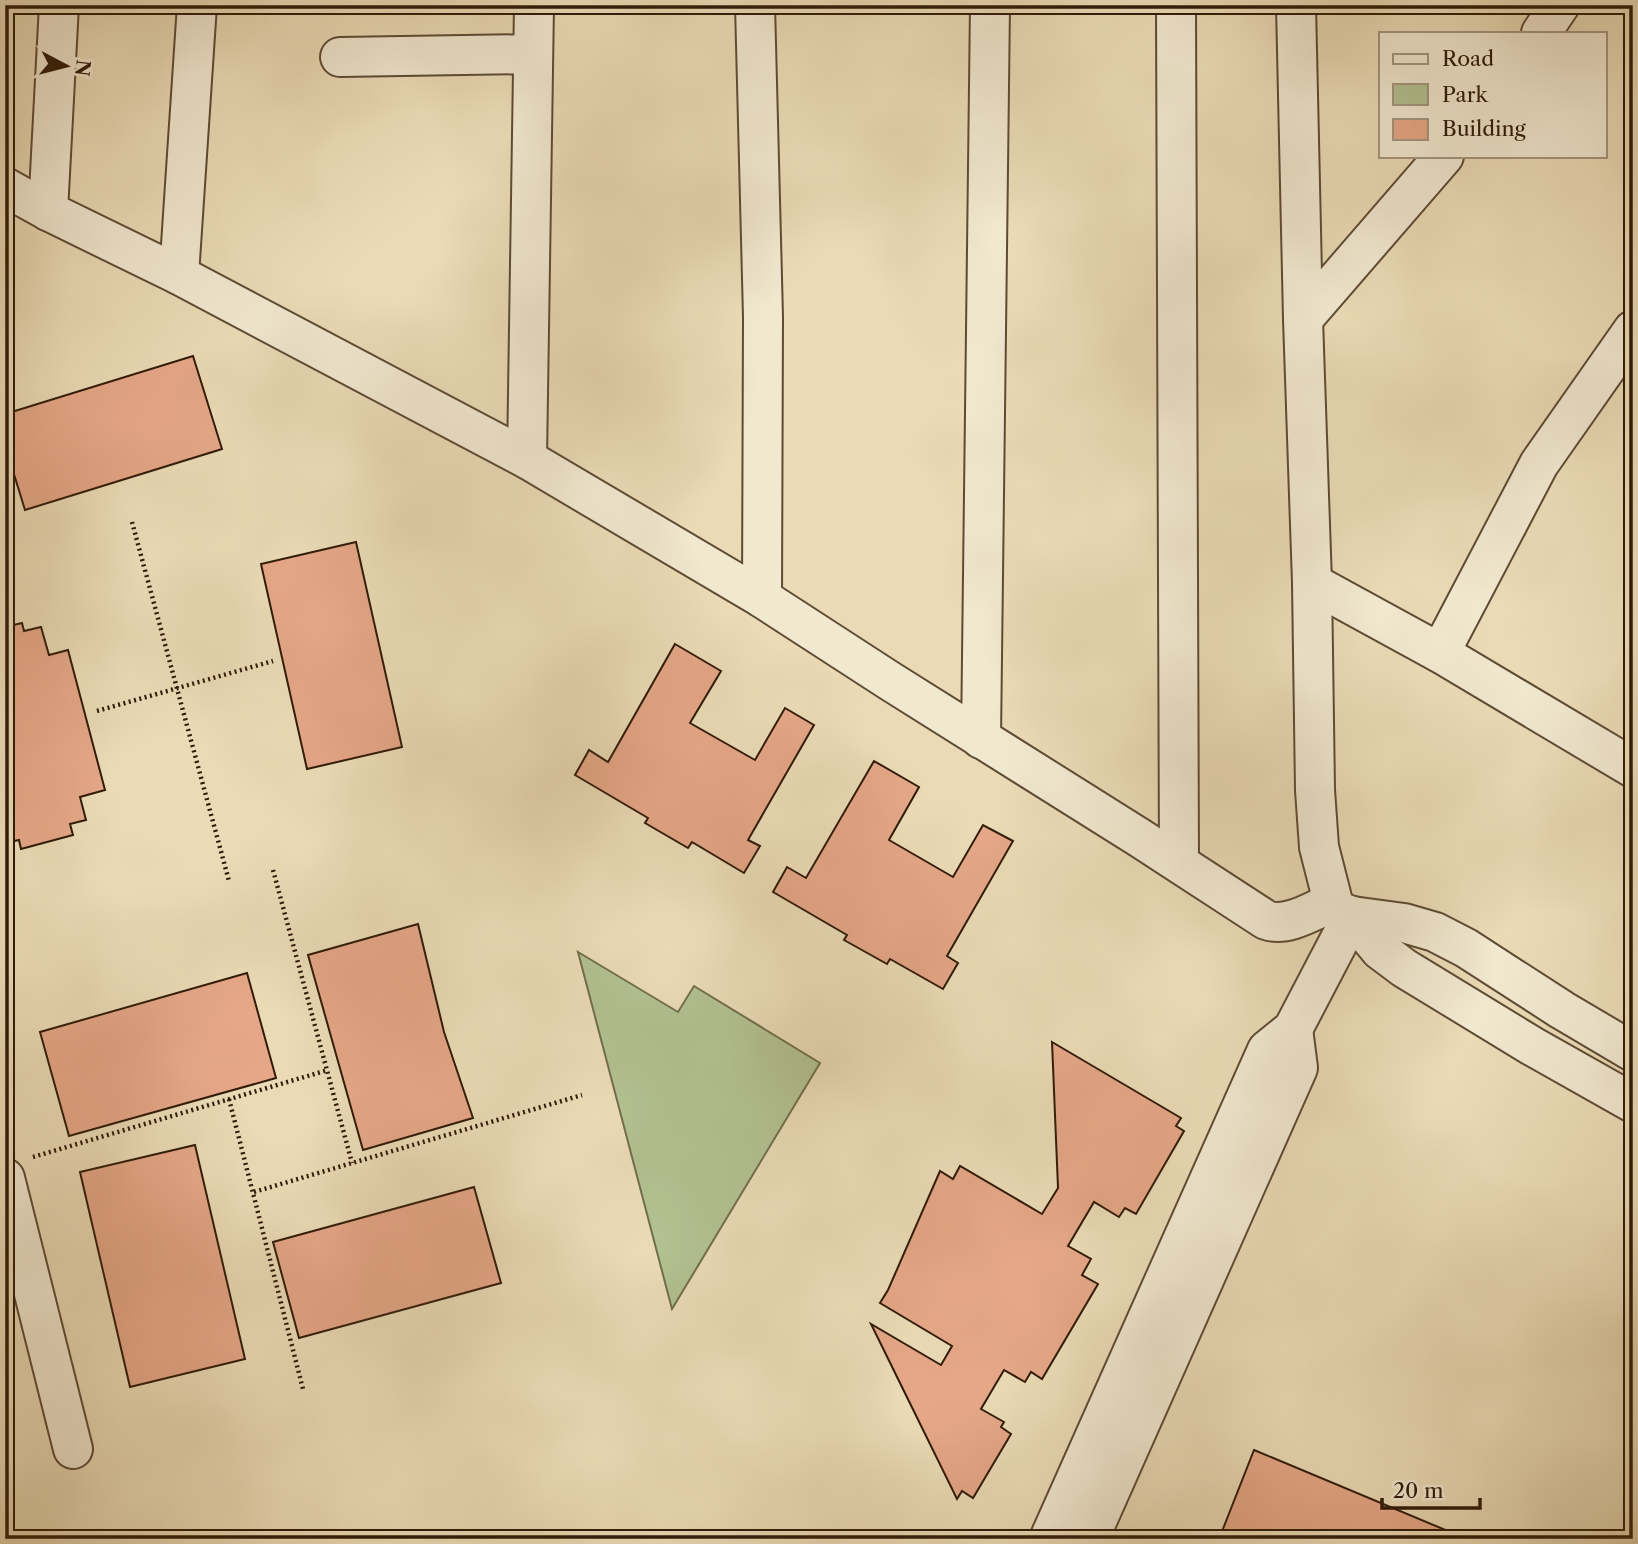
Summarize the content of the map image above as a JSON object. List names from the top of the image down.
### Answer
{
  "legend": ["Road", "Park", "Building"],
  "scale_bar": "20 m",
  "north": "right"
}
